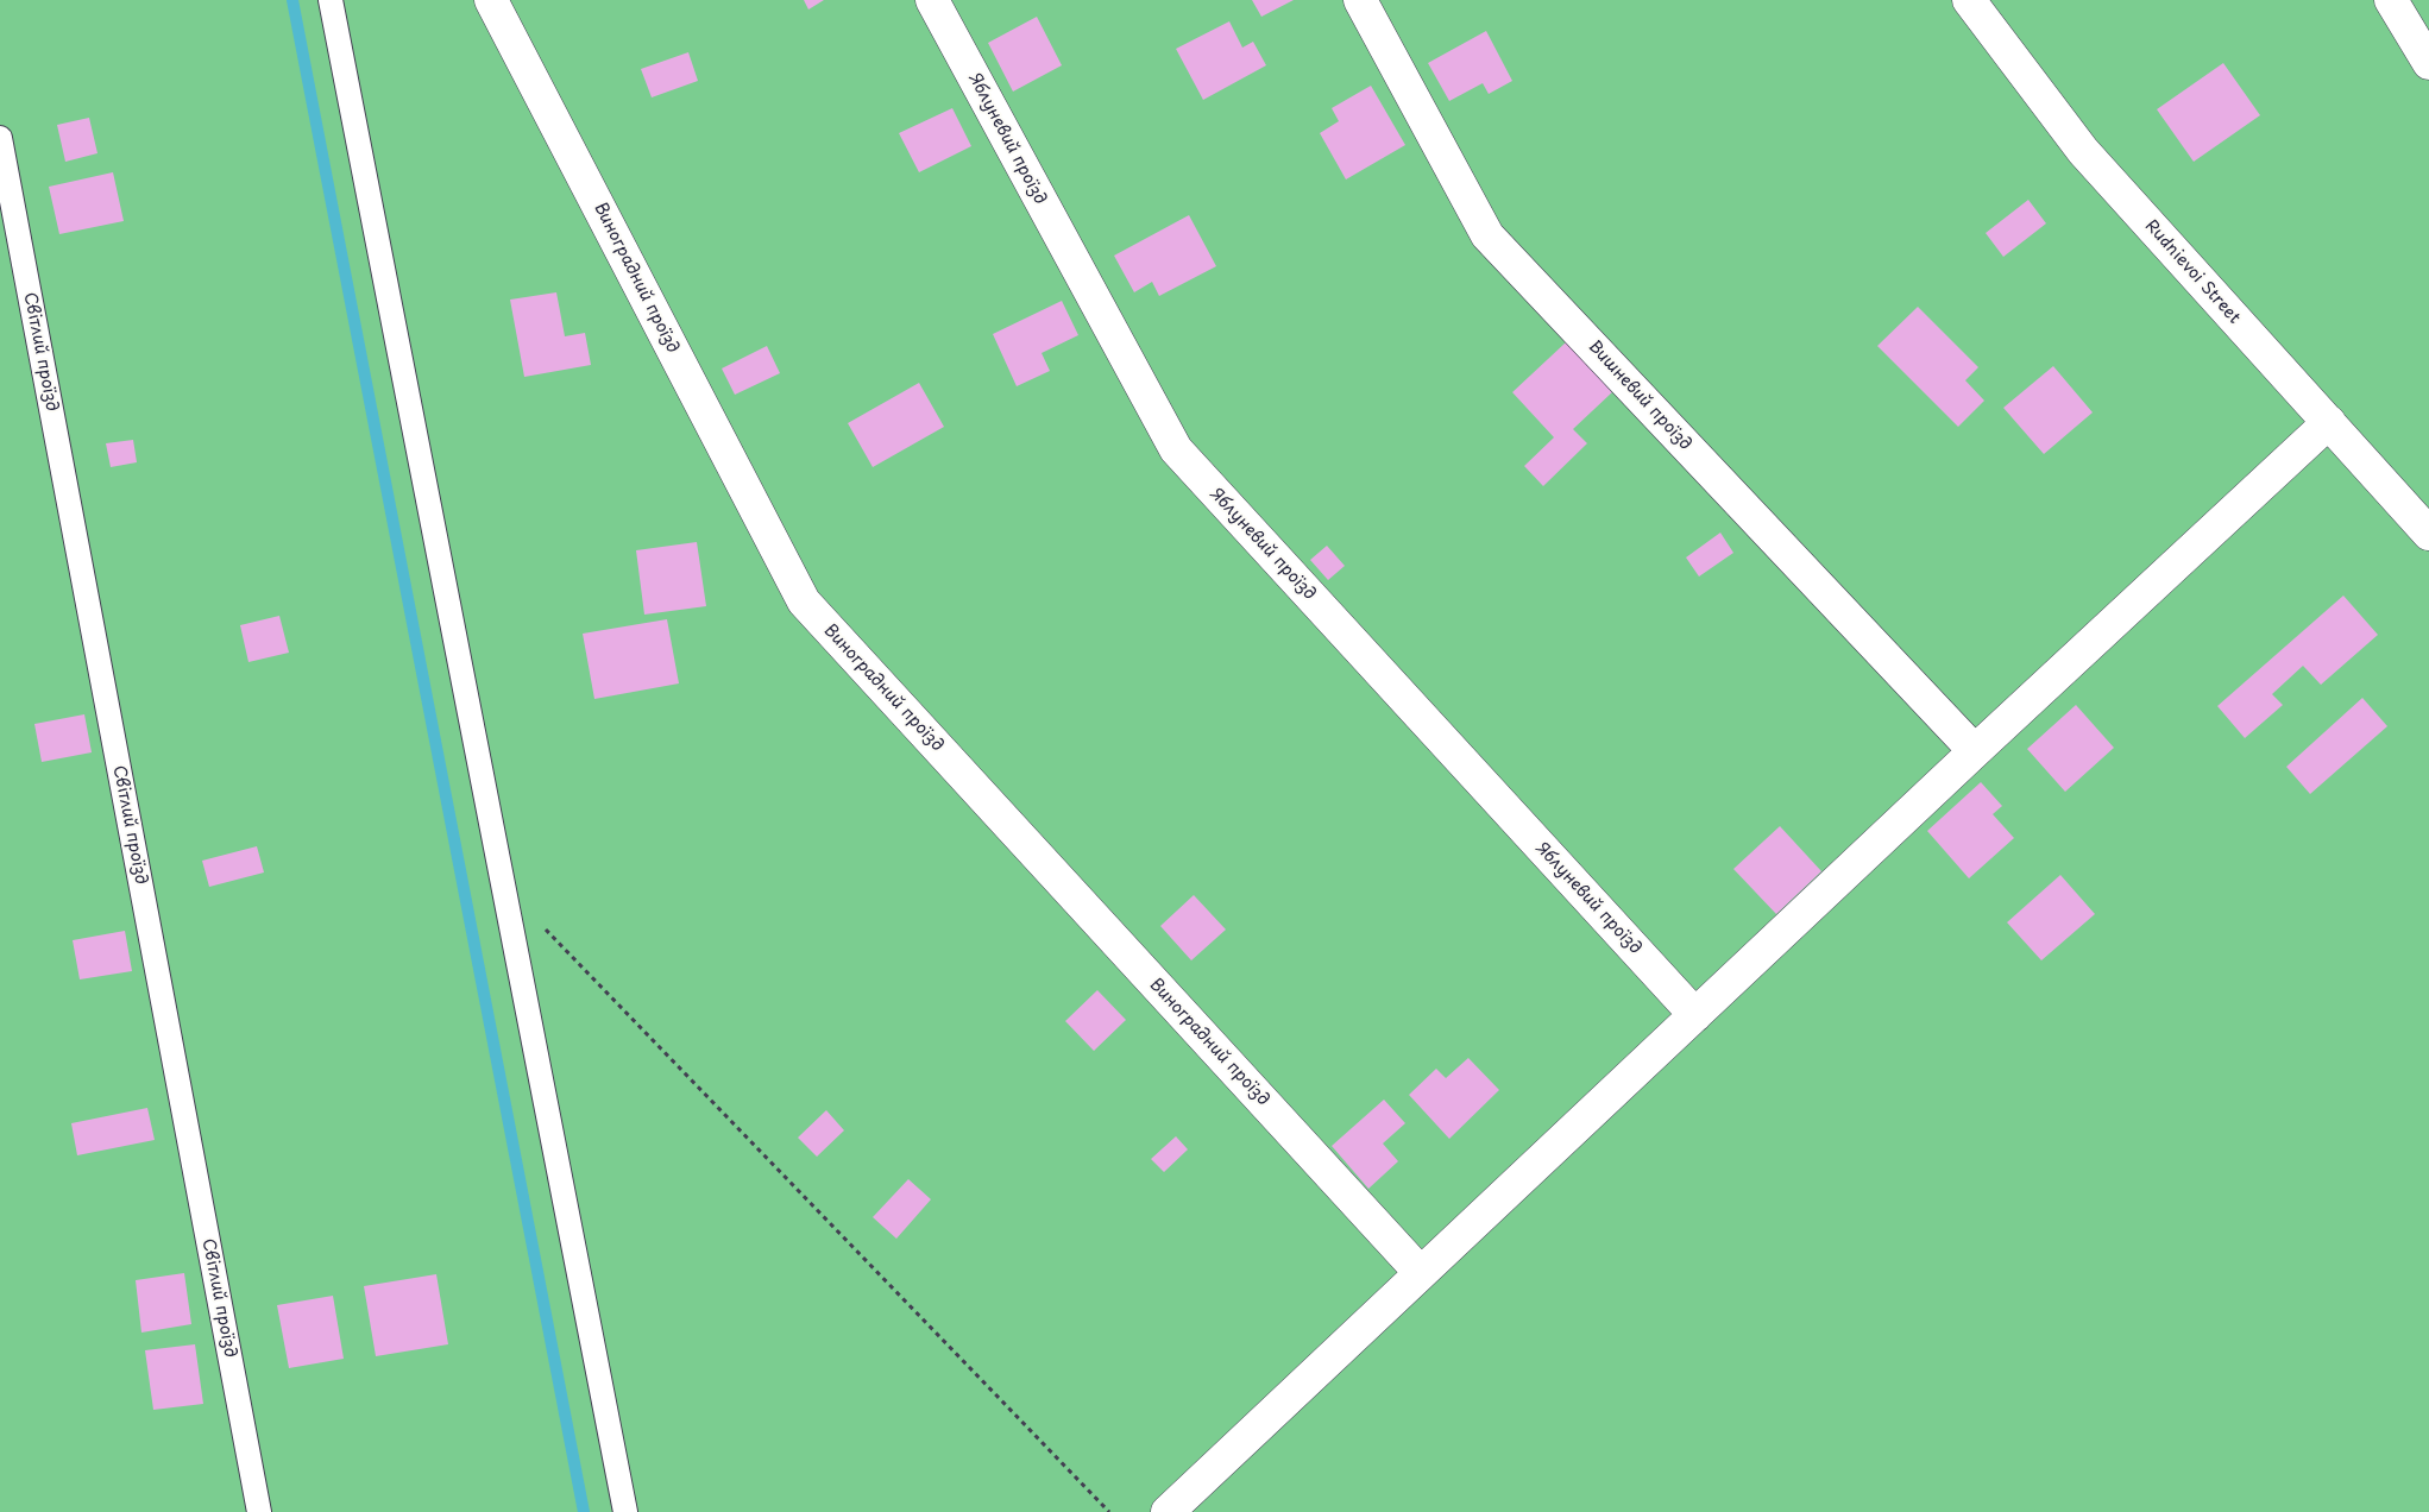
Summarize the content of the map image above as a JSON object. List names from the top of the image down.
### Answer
{
  "streets": {
    "street": [
      "Яблуневий проїзд",
      "Rudnievoi Street",
      "Виноградний проїзд",
      "Вишневий проїзд"
    ],
    "lane": ["Світлий проїзд"]
  }
}
